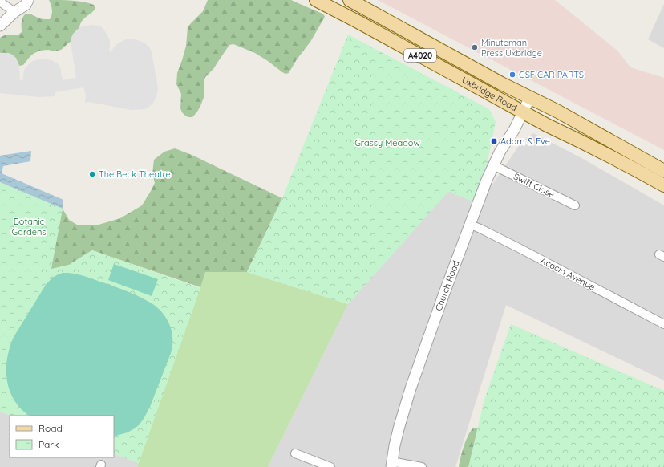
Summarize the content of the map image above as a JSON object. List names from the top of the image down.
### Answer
{
  "streets": {
    "main road": ["A4020", "Uxbridge Road"],
    "street": ["Swift Close", "Acacia Avenue", "Church Road"]
  },
  "crossings": [
    ["Uxbridge Road", "Church Road"],
    ["Swift Close", "Church Road"],
    ["Acacia Avenue", "Church Road"]
  ],
  "parks": ["Grassy Meadow", "Botanic Gardens"],
  "places": {
    "other": ["Minuteman Press Uxbridge", "GSF CAR PARTS", "The Beck Theatre"],
    "transit": ["Adam & Eve"]
  },
  "legend": ["Road", "Park"]
}
